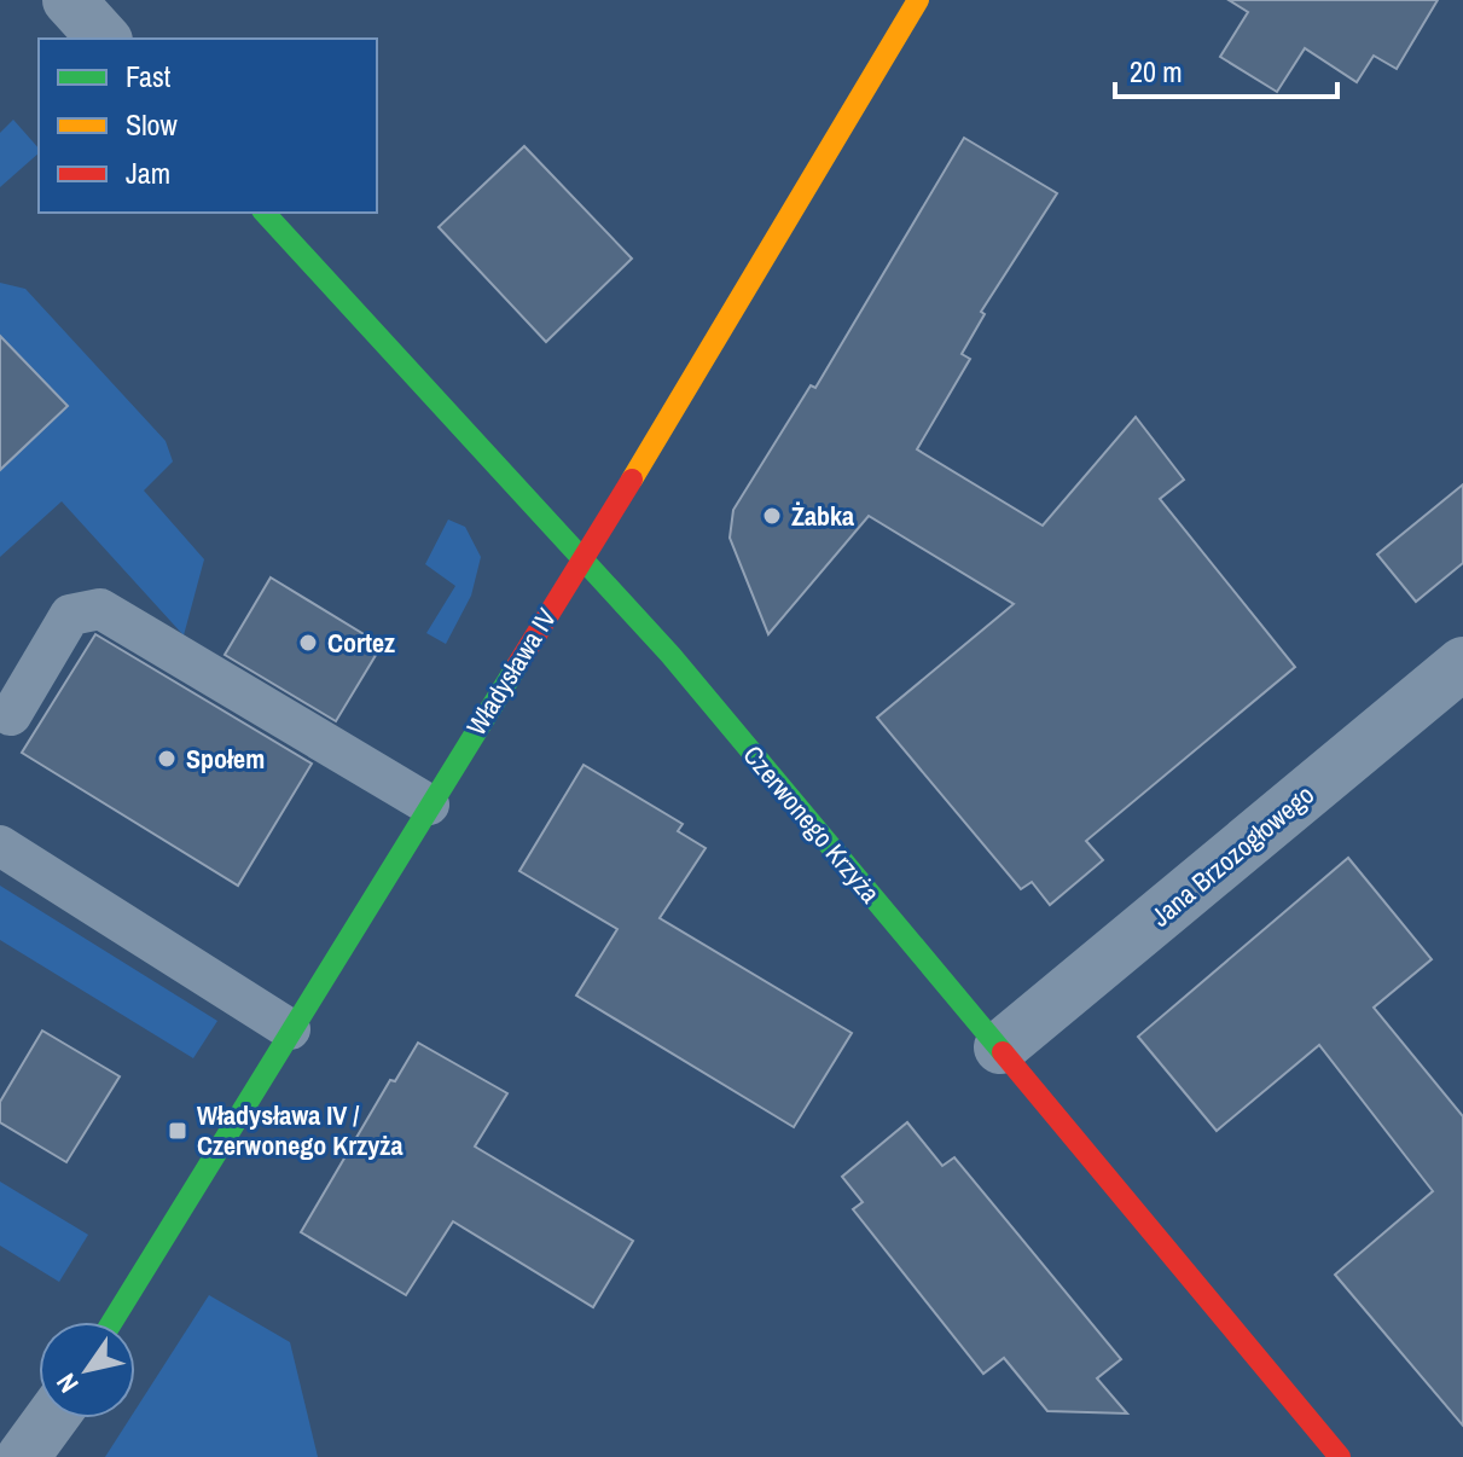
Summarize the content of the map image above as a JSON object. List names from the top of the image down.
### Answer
{
  "streets": {
    "street": ["Władysława IV", "Czerwonego Krzyża", "Jana Brzozogłowego"]
  },
  "crossings": [
    ["Władysława IV", "Czerwonego Krzyża"],
    ["Czerwonego Krzyża", "Jana Brzozogłowego"]
  ],
  "places": {
    "other": ["Żabka", "Cortez", "Społem"],
    "transit": ["Władysława IV / Czerwonego Krzyża"]
  },
  "legend": ["Fast", "Slow", "Jam"],
  "scale_bar": "20 m",
  "north": "bottom left"
}
